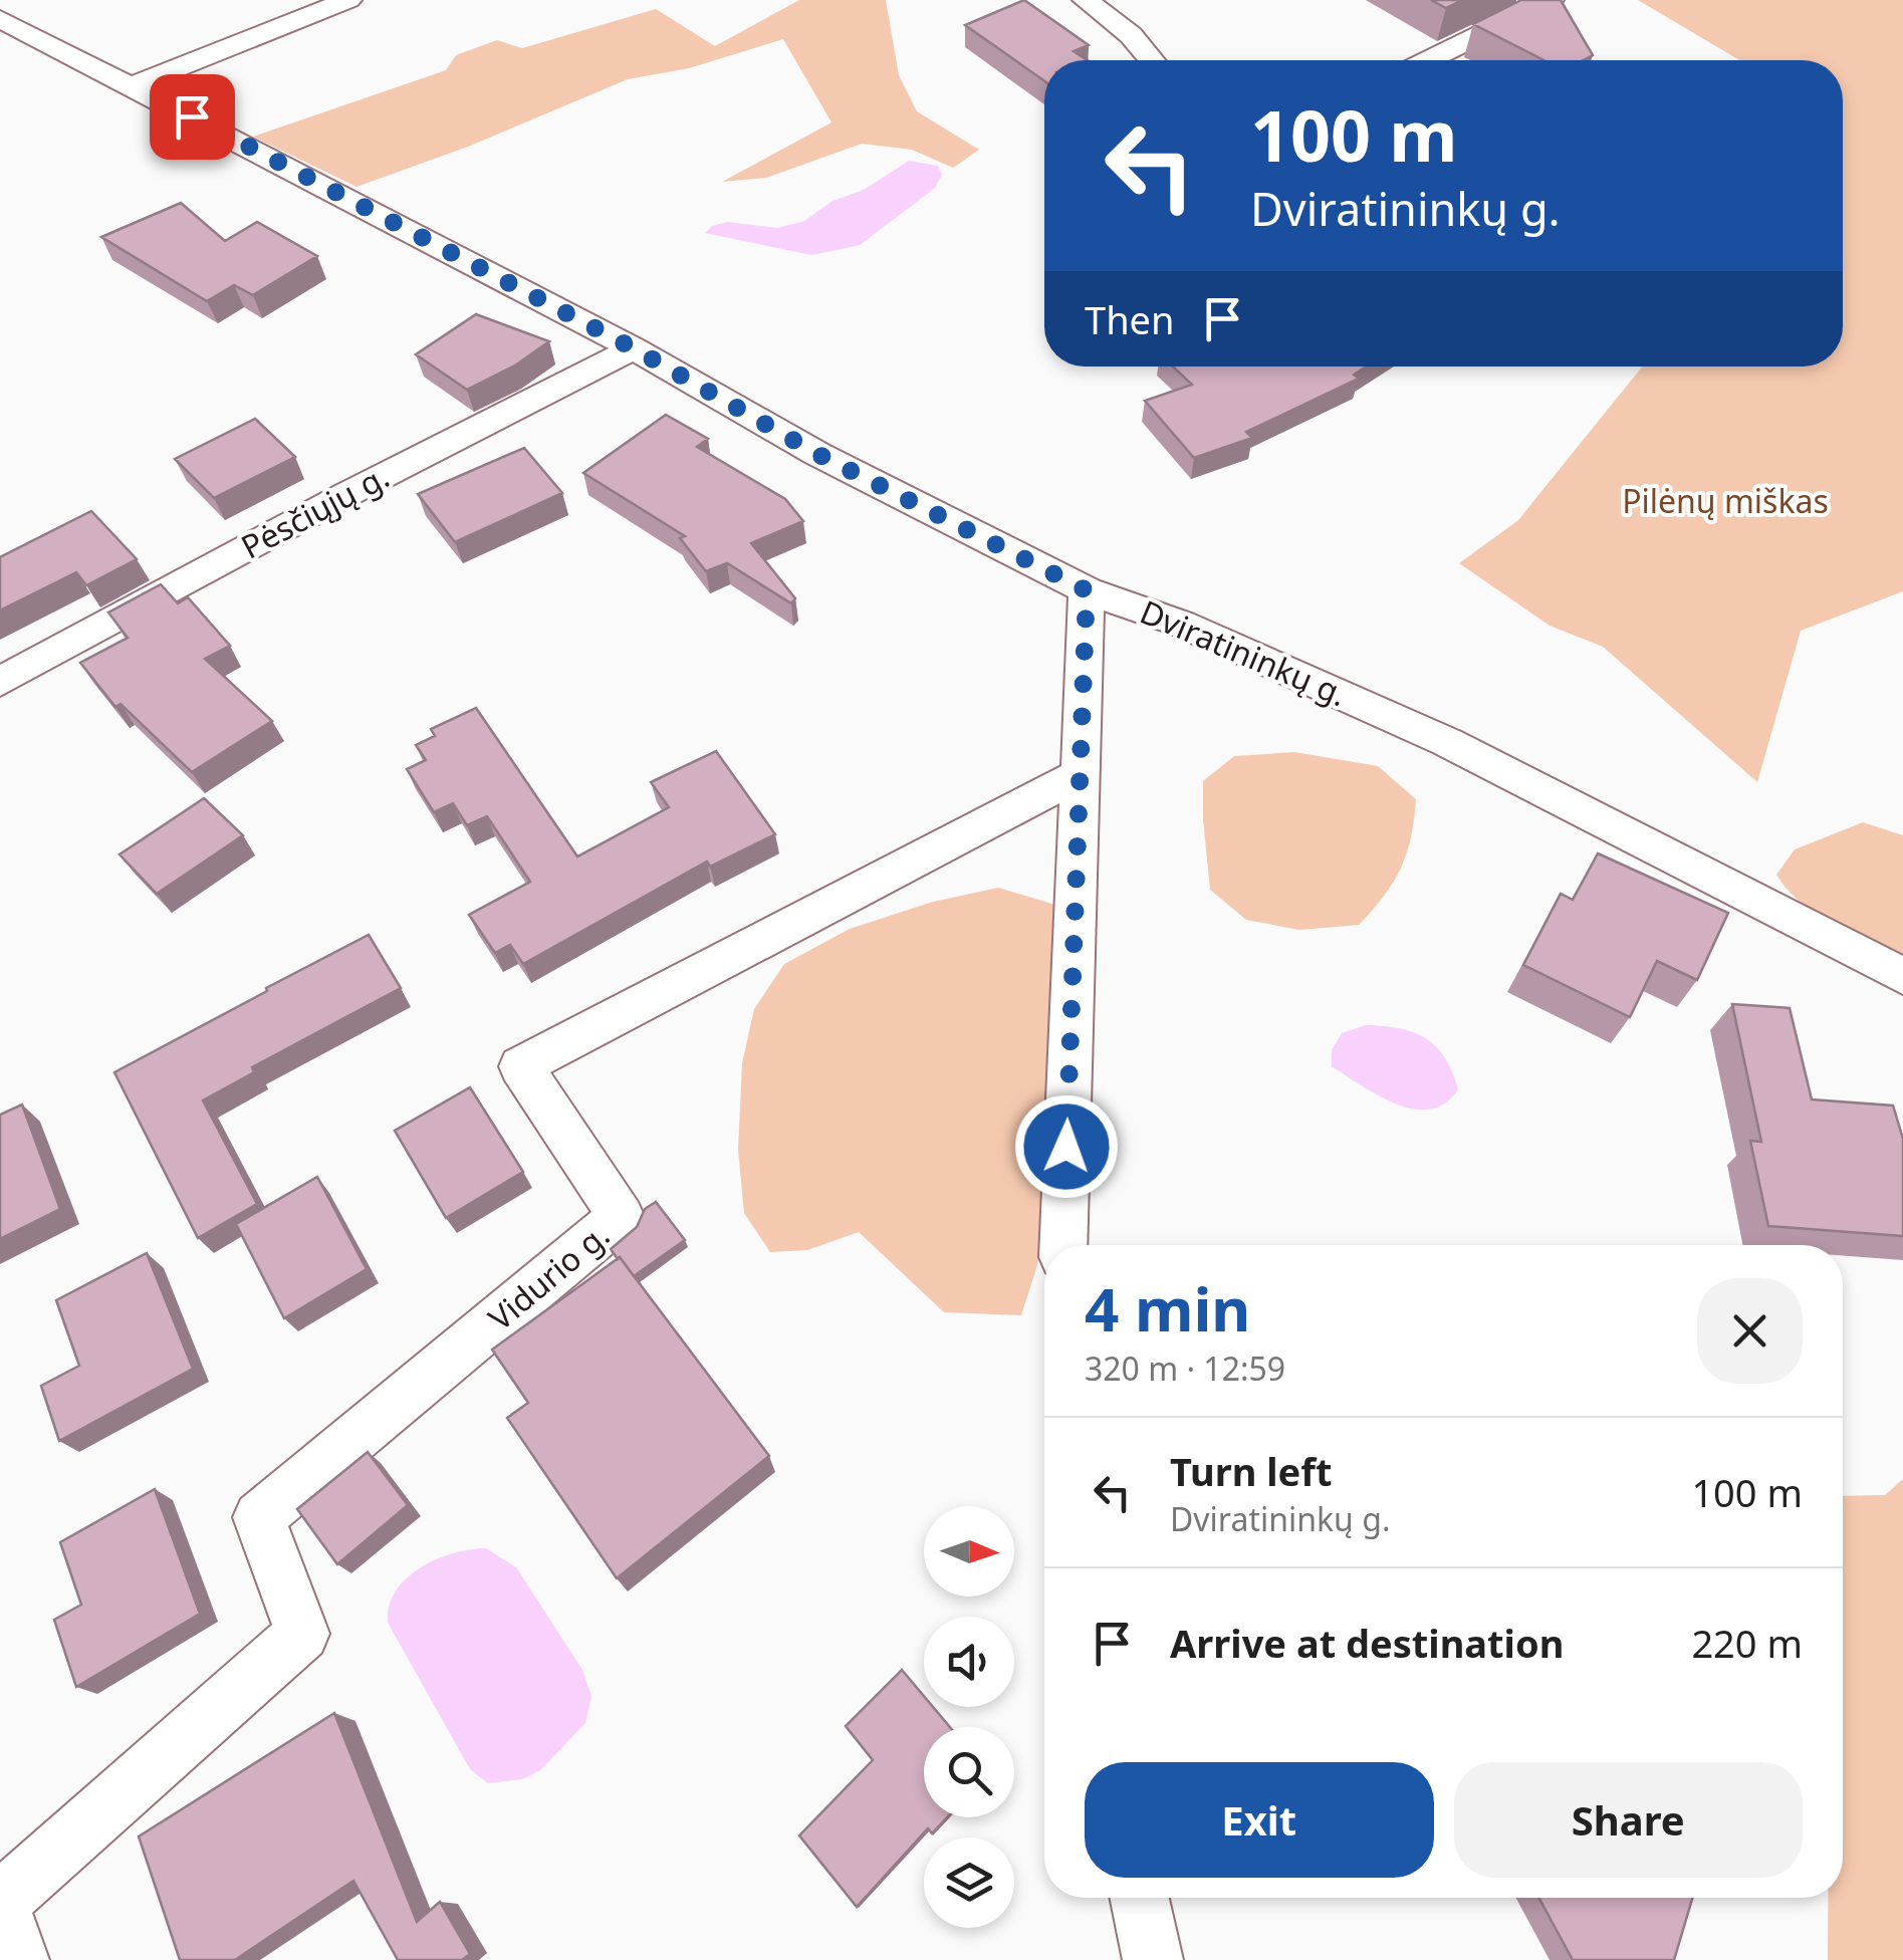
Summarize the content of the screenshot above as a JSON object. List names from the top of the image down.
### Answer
{
  "streets": {
    "street": ["Pėsčiųjų g.", "Dviratininkų g.", "Vidurio g."]
  },
  "crossings": [
    ["Pėsčiųjų g.", "Dviratininkų g."]
  ],
  "parks": ["Pilėnų miškas"],
  "north": "right",
  "page": {
    "turn": ["100 m", "Dviratininkų g."],
    "then": "Then",
    "heading": ["4 min", "320 m · 12:59"],
    "list": [
      {
        "name": "Turn left",
        "note": "Dviratininkų g.",
        "value": "100 m"
      },
      {
        "name": "Arrive at destination",
        "value": "220 m"
      }
    ],
    "buttons": ["Exit", "Share"]
  }
}
